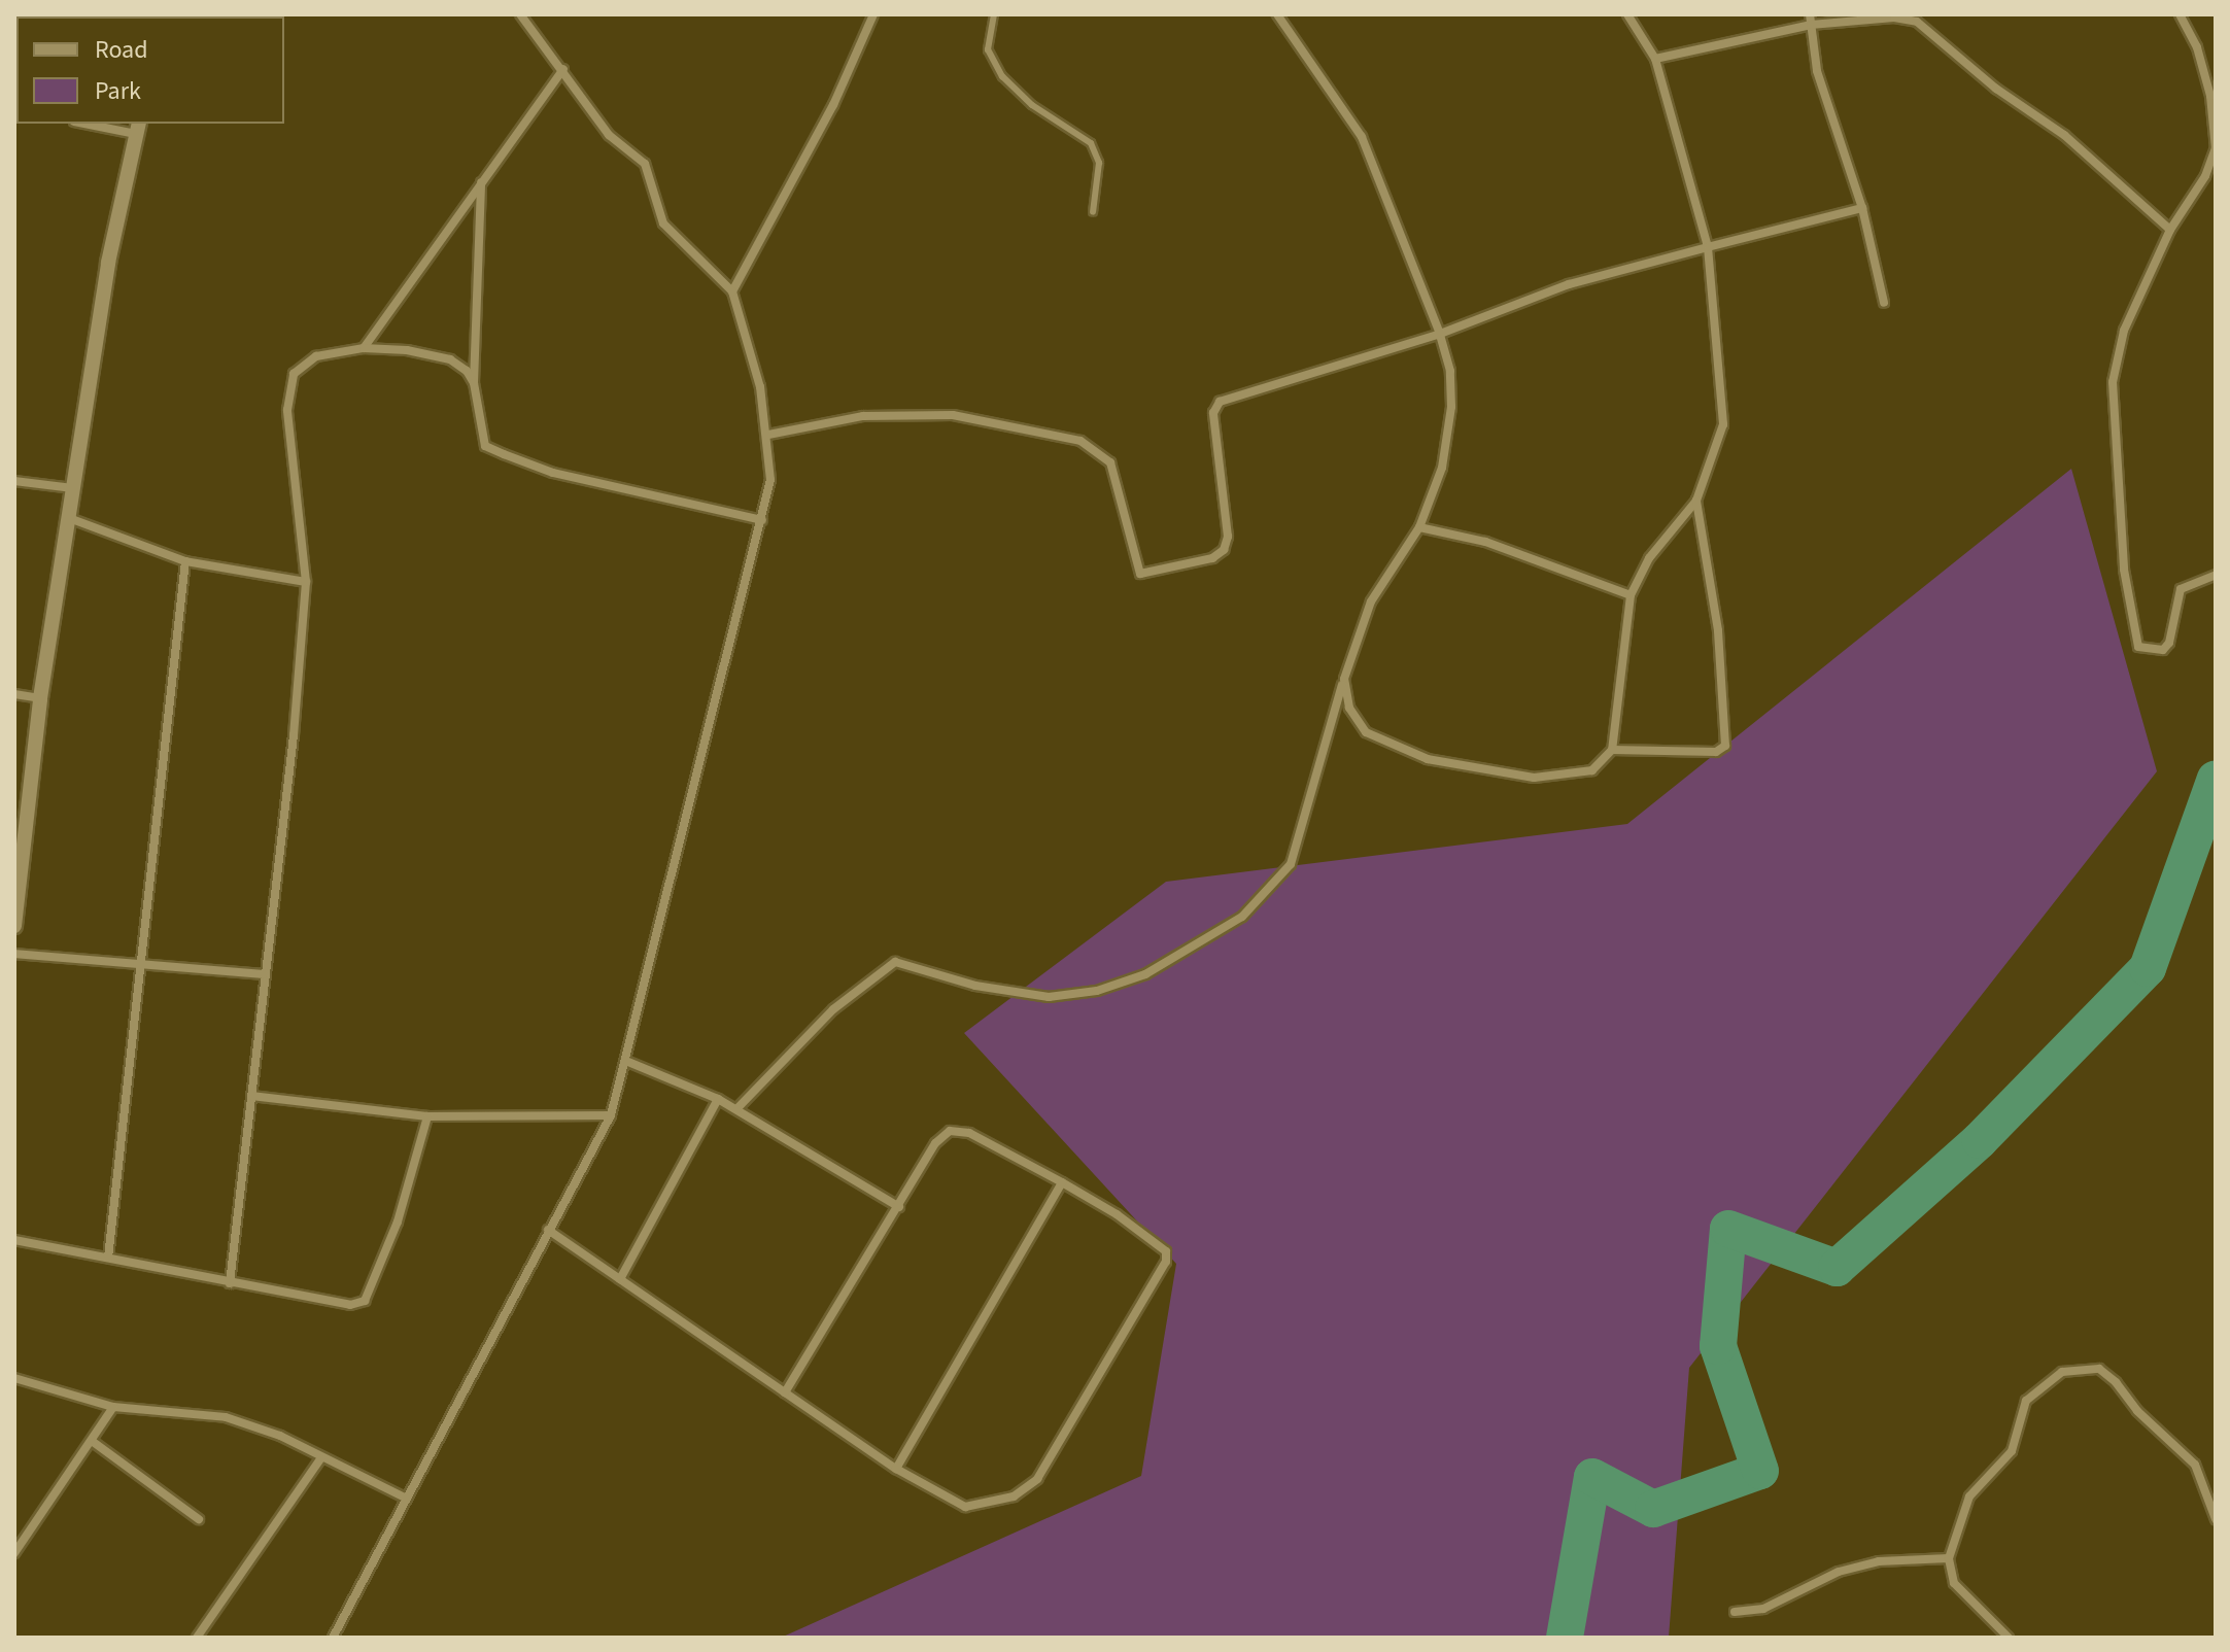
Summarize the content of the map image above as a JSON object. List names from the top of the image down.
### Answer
{
  "legend": ["Road", "Park"]
}
